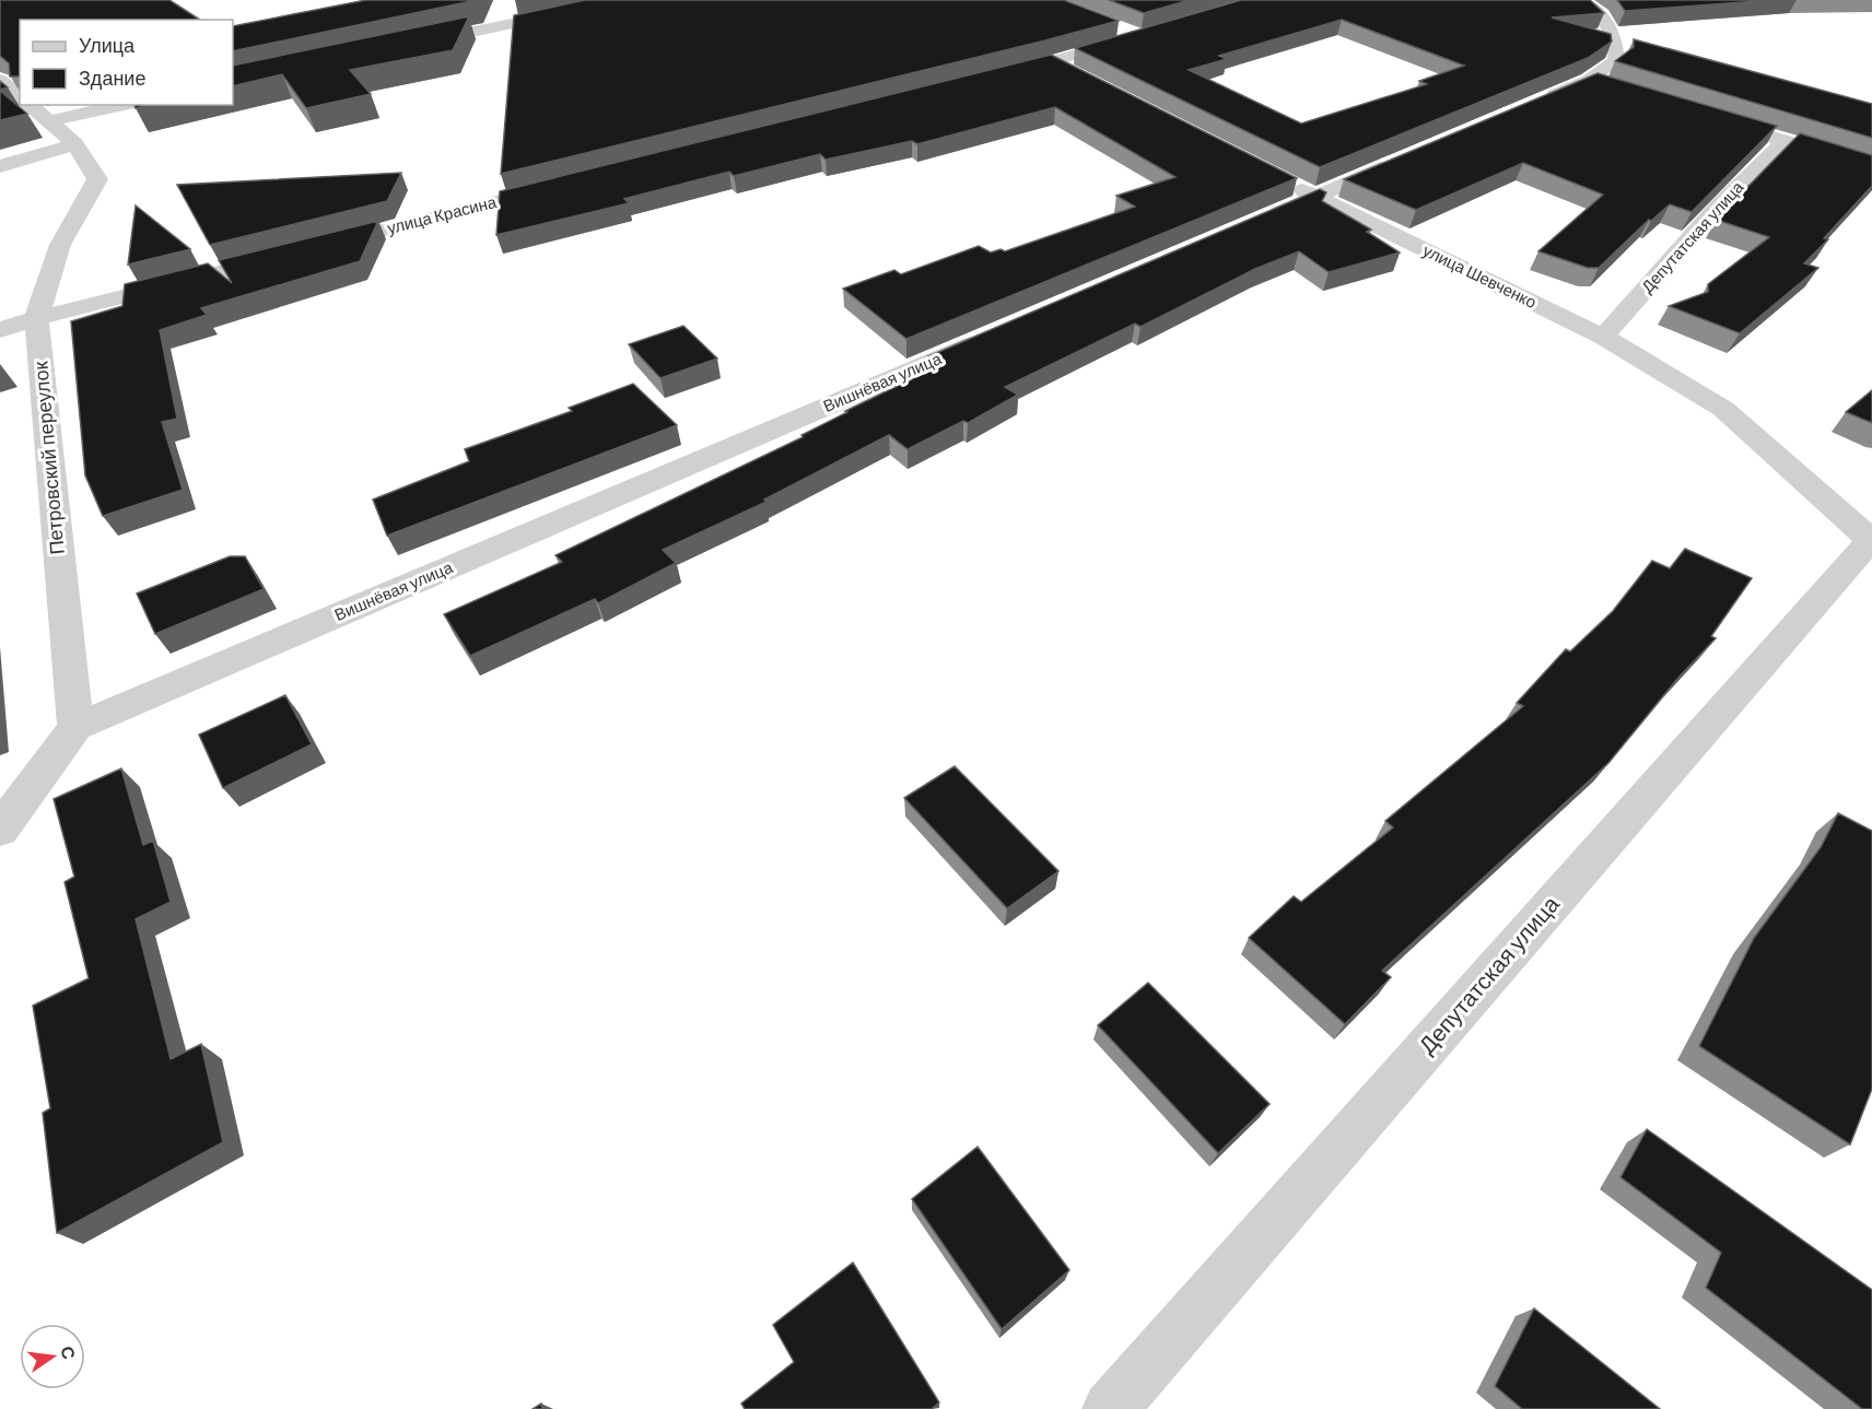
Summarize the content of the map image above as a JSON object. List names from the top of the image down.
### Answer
{
  "streets": {
    "street": [
      "улица Красина",
      "Депутатская улица",
      "улица Шевченко",
      "Вишнёвая улица",
      "Петровский переулок"
    ]
  },
  "crossings": [
    ["Депутатская улица", "улица Шевченко"],
    ["Вишнёвая улица", "Петровский переулок"]
  ],
  "legend": ["Улица", "Здание"],
  "north": "right"
}
